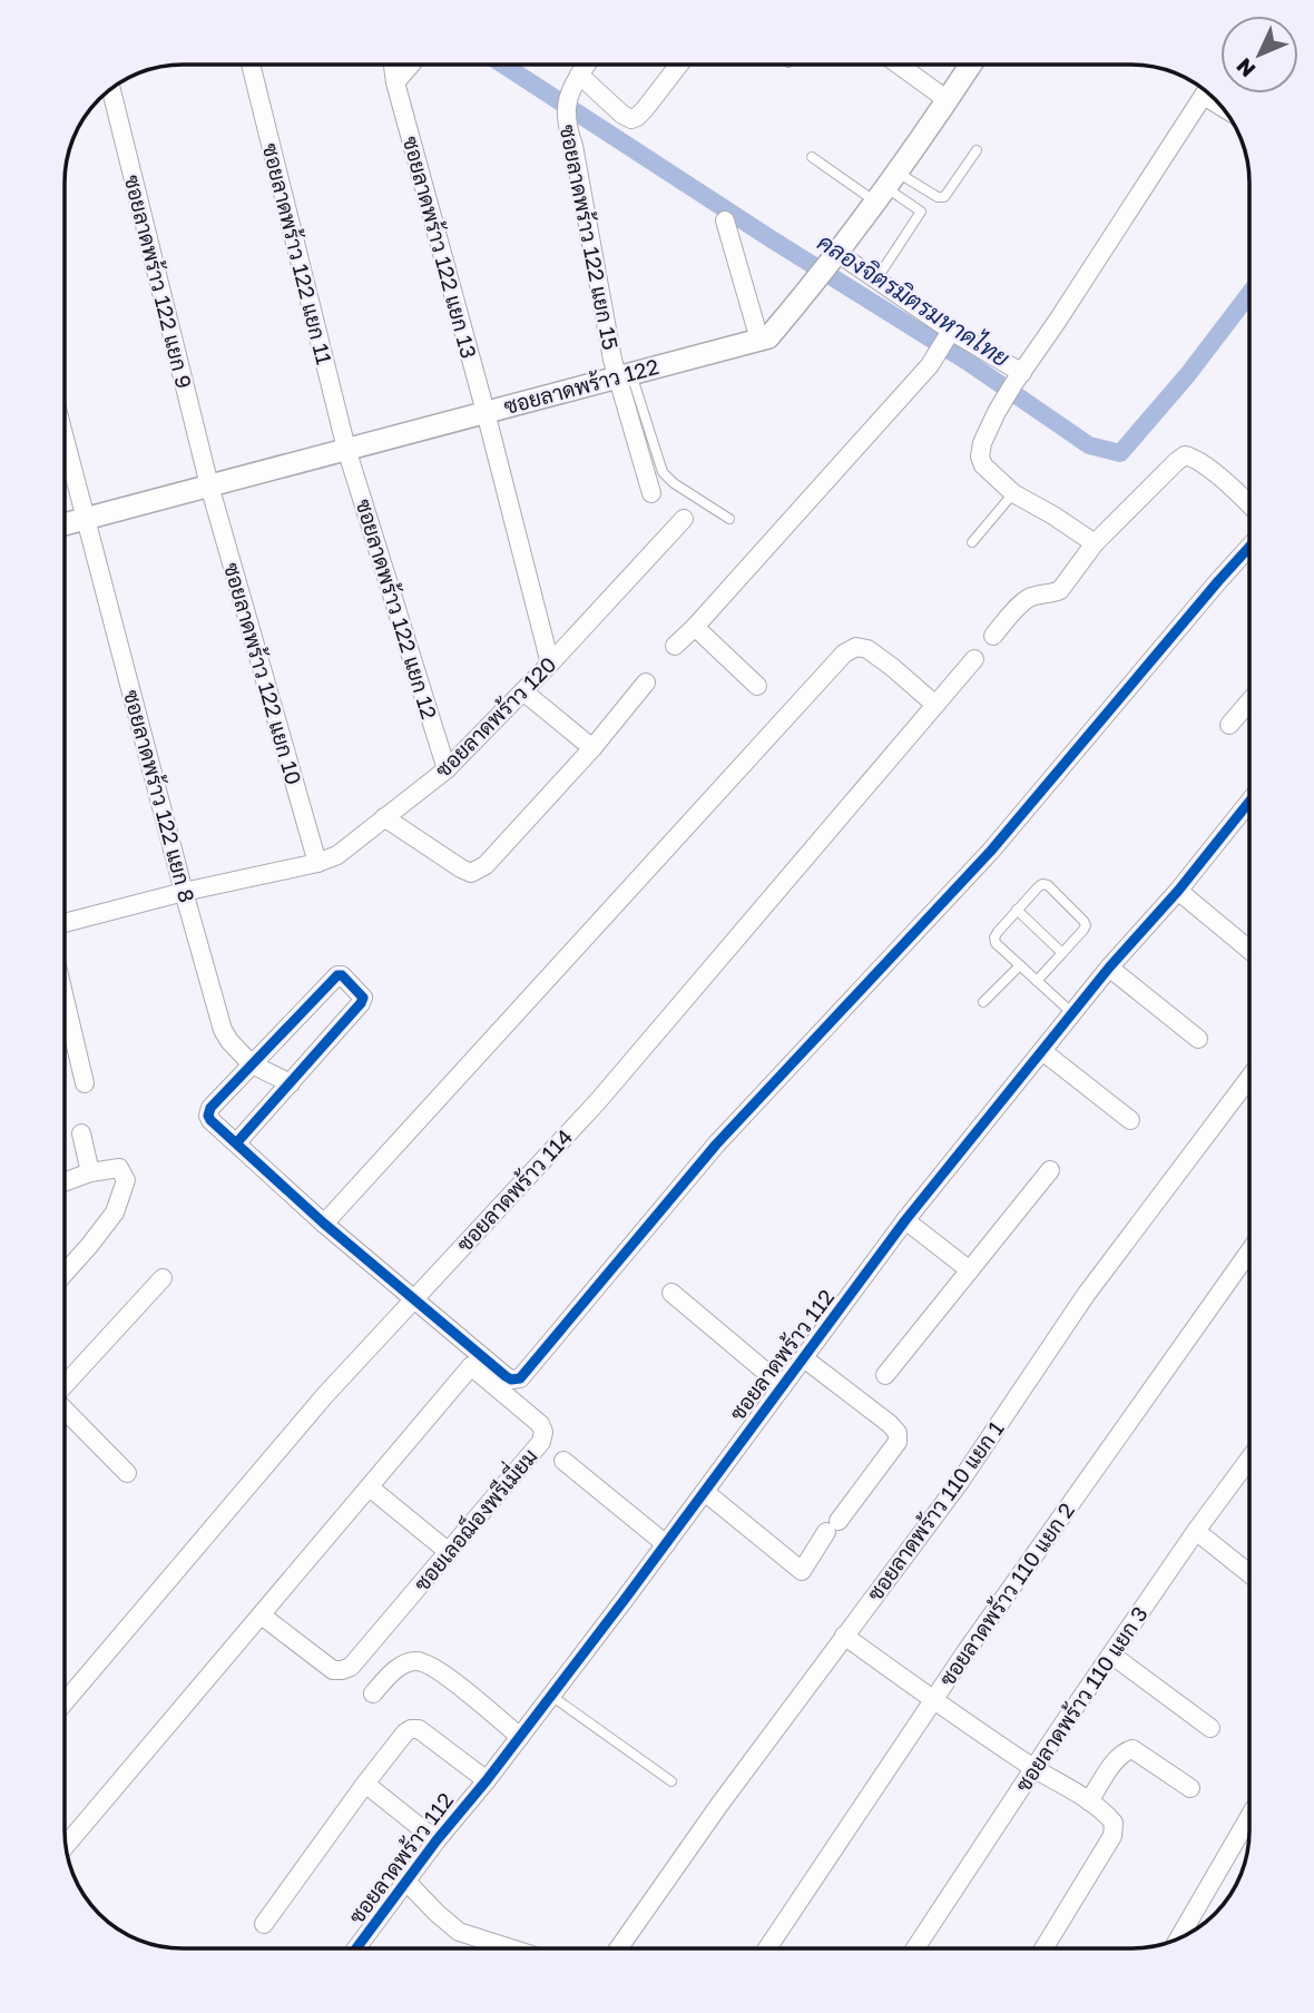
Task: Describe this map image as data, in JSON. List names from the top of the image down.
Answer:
{
  "streets": {
    "street": [
      "ซอยลาดพร้าว 122 แยก 15",
      "ซอยลาดพร้าว 122 แยก 13",
      "ซอยลาดพร้าว 122 แยก 11",
      "ซอยลาดพร้าว 122 แยก 9",
      "ซอยลาดพร้าว 122",
      "ซอยลาดพร้าว 122 แยก 12",
      "ซอยลาดพร้าว 122 แยก 10",
      "ซอยลาดพร้าว 120",
      "ซอยลาดพร้าว 122 แยก 8",
      "ซอยลาดพร้าว 114",
      "ซอยลาดพร้าว 112",
      "ซอยลาดพร้าว 110 แยก 1",
      "ซอยเลอฌ็องพรีเมี่ยม",
      "ซอยลาดพร้าว 110 แยก 2",
      "ซอยลาดพร้าว 110 แยก 3"
    ]
  },
  "crossings": [
    ["ซอยลาดพร้าว 122 แยก 15", "ซอยลาดพร้าว 122"],
    ["ซอยลาดพร้าว 122 แยก 13", "ซอยลาดพร้าว 122"],
    ["ซอยลาดพร้าว 122 แยก 13", "ซอยลาดพร้าว 120"],
    ["ซอยลาดพร้าว 122 แยก 11", "ซอยลาดพร้าว 122"],
    ["ซอยลาดพร้าว 122 แยก 11", "ซอยลาดพร้าว 122 แยก 12"],
    ["ซอยลาดพร้าว 122 แยก 9", "ซอยลาดพร้าว 122"],
    ["ซอยลาดพร้าว 122 แยก 9", "ซอยลาดพร้าว 122 แยก 10"],
    ["ซอยลาดพร้าว 122", "ซอยลาดพร้าว 122 แยก 12"],
    ["ซอยลาดพร้าว 122", "ซอยลาดพร้าว 122 แยก 10"],
    ["ซอยลาดพร้าว 122", "ซอยลาดพร้าว 122 แยก 8"],
    ["ซอยลาดพร้าว 122 แยก 12", "ซอยลาดพร้าว 120"],
    ["ซอยลาดพร้าว 122 แยก 10", "ซอยลาดพร้าว 120"],
    ["ซอยลาดพร้าว 120", "ซอยลาดพร้าว 122 แยก 8"]
  ],
  "water": ["คลองจิตรมิตรมหาดไทย"],
  "north": "bottom left"
}
